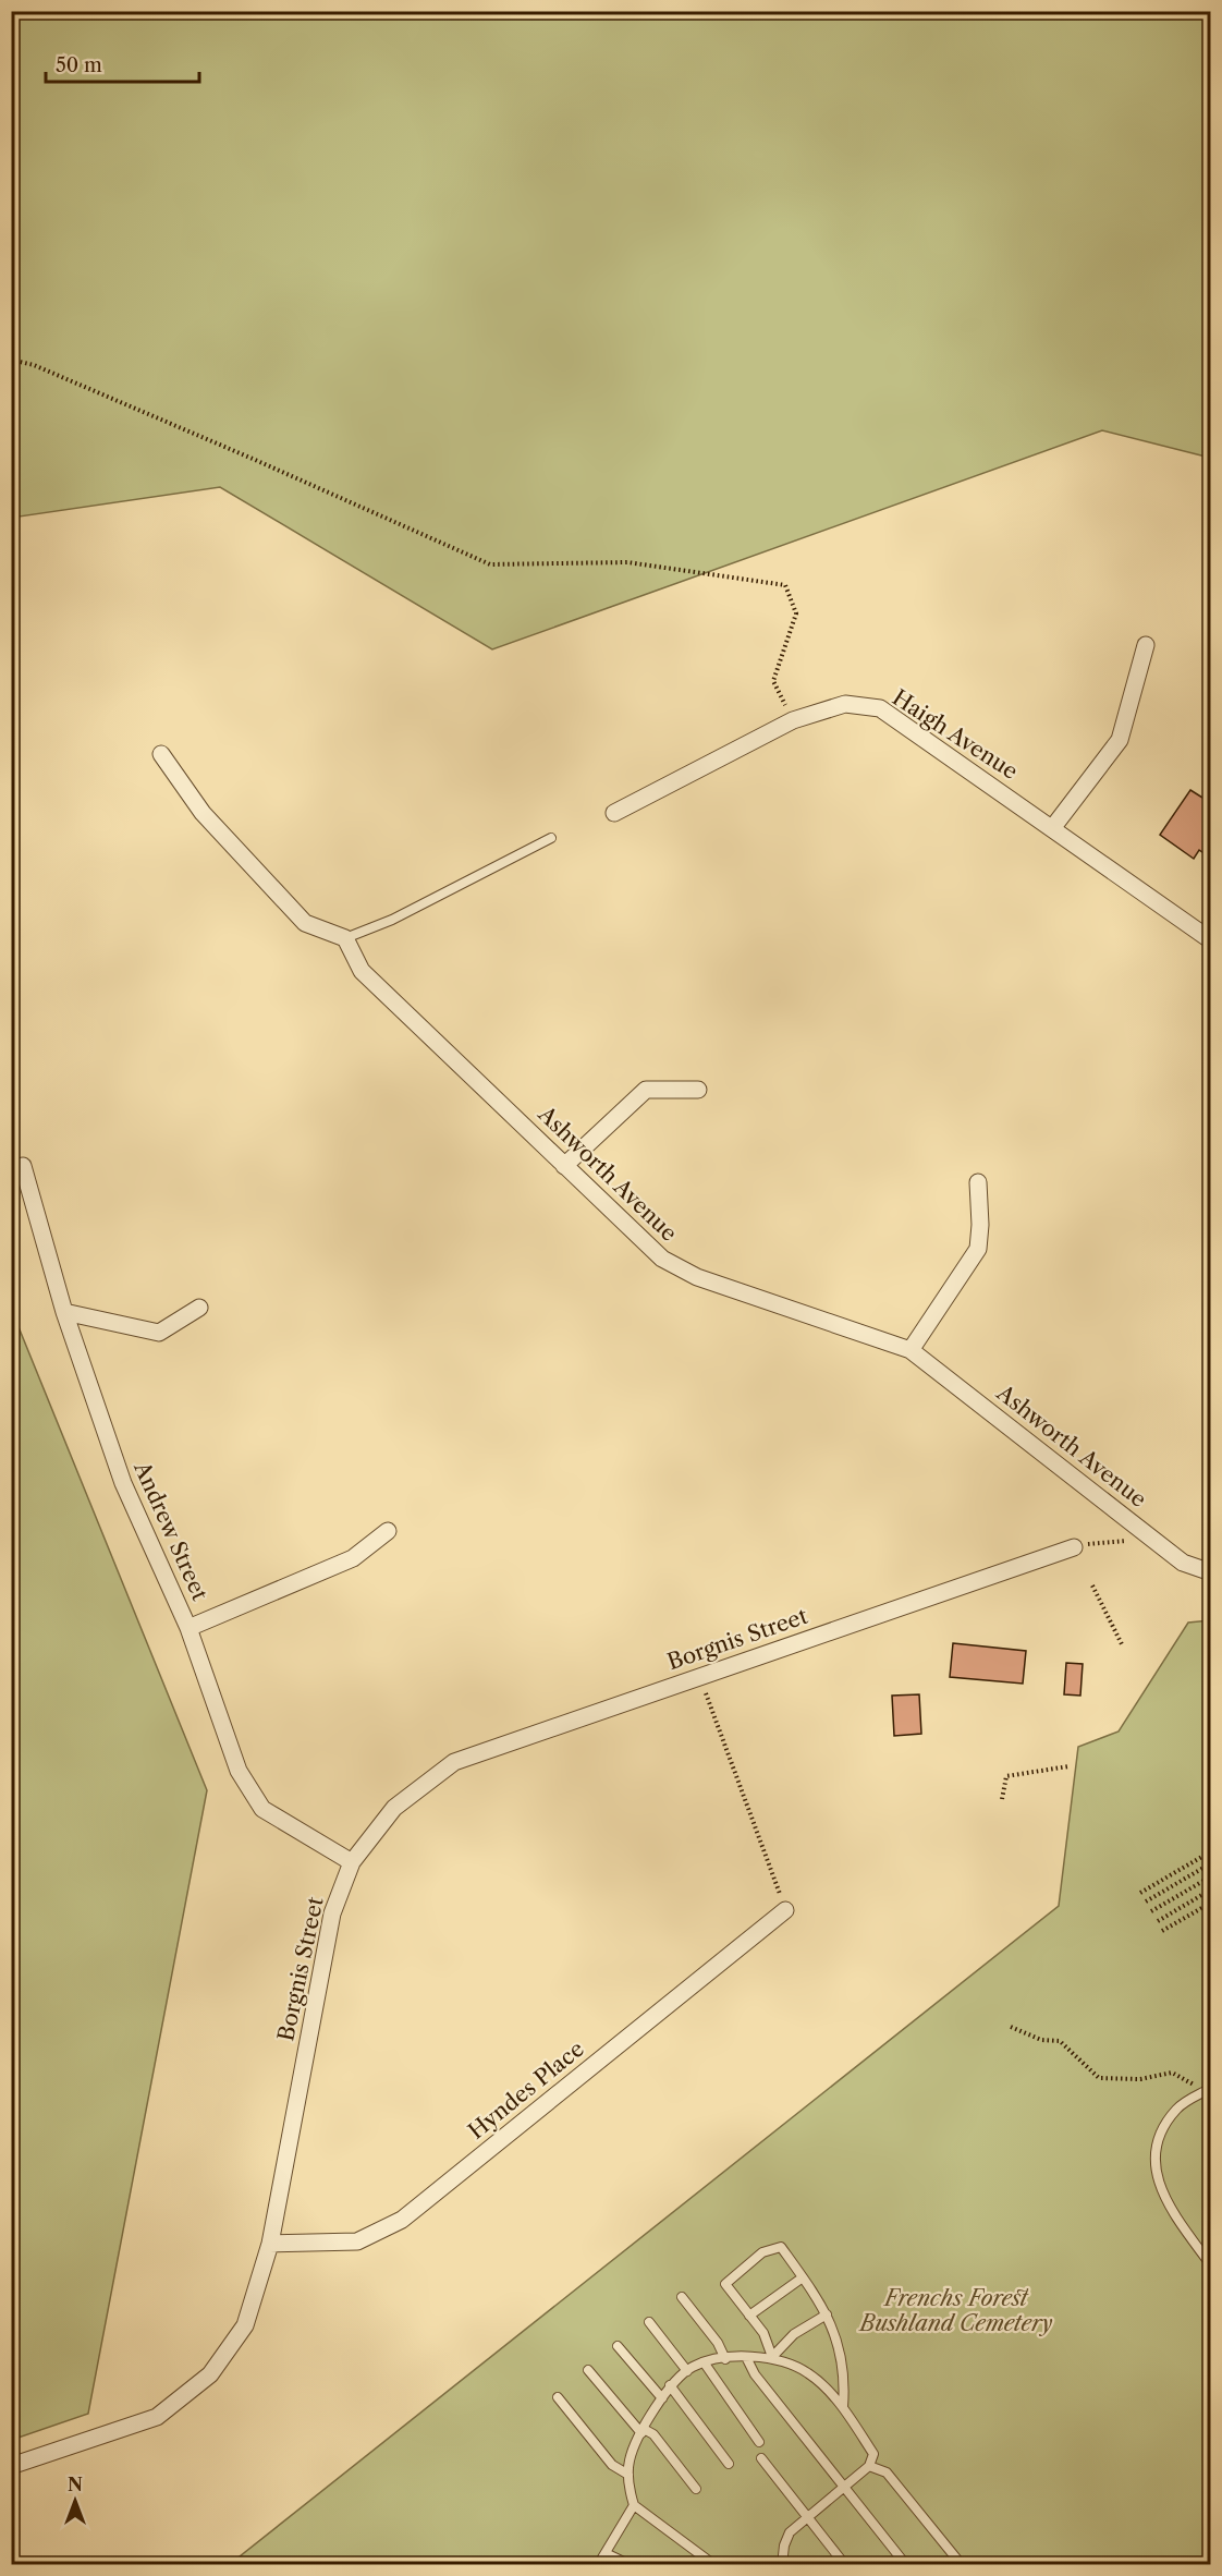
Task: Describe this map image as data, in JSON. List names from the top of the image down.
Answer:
{
  "streets": {
    "street": [
      "Haigh Avenue",
      "Ashworth Avenue",
      "Andrew Street",
      "Borgnis Street",
      "Hyndes Place"
    ]
  },
  "crossings": [
    ["Andrew Street", "Borgnis Street"],
    ["Borgnis Street", "Hyndes Place"]
  ],
  "parks": ["Frenchs Forest Bushland Cemetery"],
  "scale_bar": "50 m",
  "north": "top"
}
